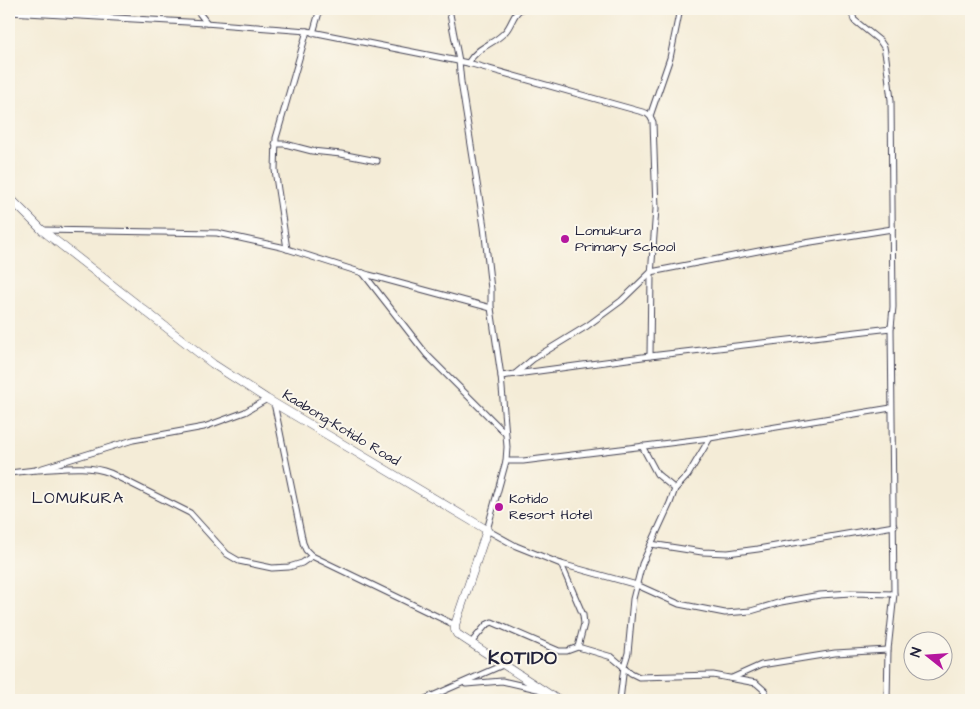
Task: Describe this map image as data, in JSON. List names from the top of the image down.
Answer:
{
  "streets": {
    "street": ["Kaabong-Kotido Road"]
  },
  "districts": ["LOMUKURA", "KOTIDO"],
  "places": ["Lomukura Primary School", "Kotido Resort Hotel"],
  "north": "left"
}
